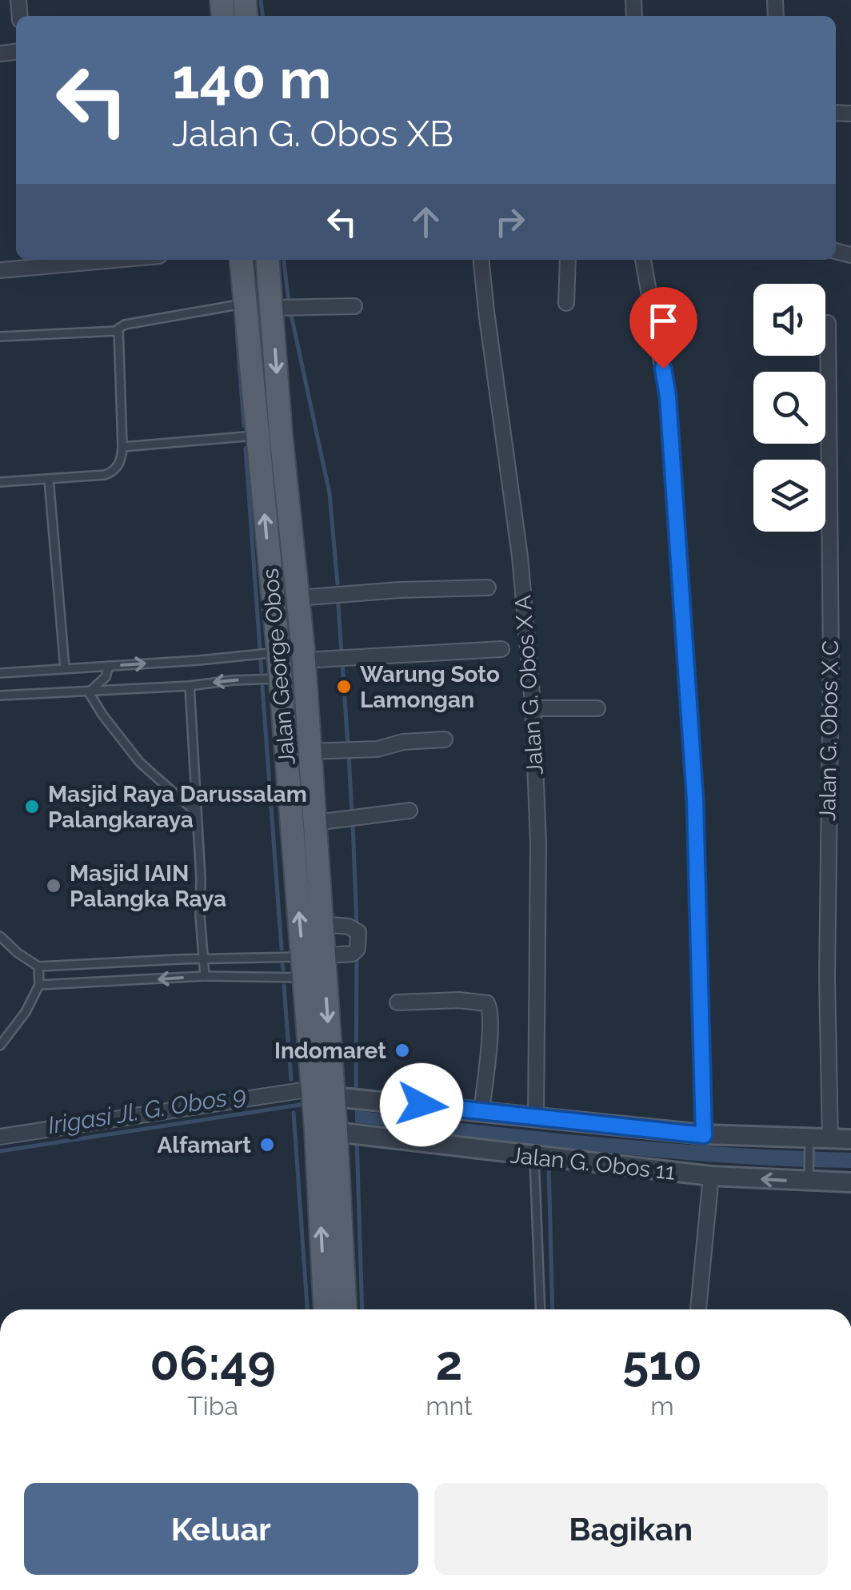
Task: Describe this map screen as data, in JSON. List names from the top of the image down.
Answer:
{
  "streets": {
    "main road": ["Jalan George Obos"],
    "street": ["Jalan G. Obos X A", "Jalan G. Obos X C", "Jalan G. Obos 11"]
  },
  "crossings": [
    ["Jalan George Obos", "Jalan G. Obos 11"]
  ],
  "water": ["Irigasi Jl. G. Obos 9"],
  "places": [
    "Warung Soto Lamongan",
    "Masjid Raya Darussalam Palangkaraya",
    "Masjid IAIN Palangka Raya",
    "Indomaret",
    "Alfamart"
  ],
  "page": {
    "turn": ["140 m", "Jalan G. Obos XB"],
    "eta": [
      "06:49",
      "Tiba",
      "2",
      "mnt",
      "510",
      "m"
    ],
    "buttons": ["Keluar", "Bagikan"]
  }
}
